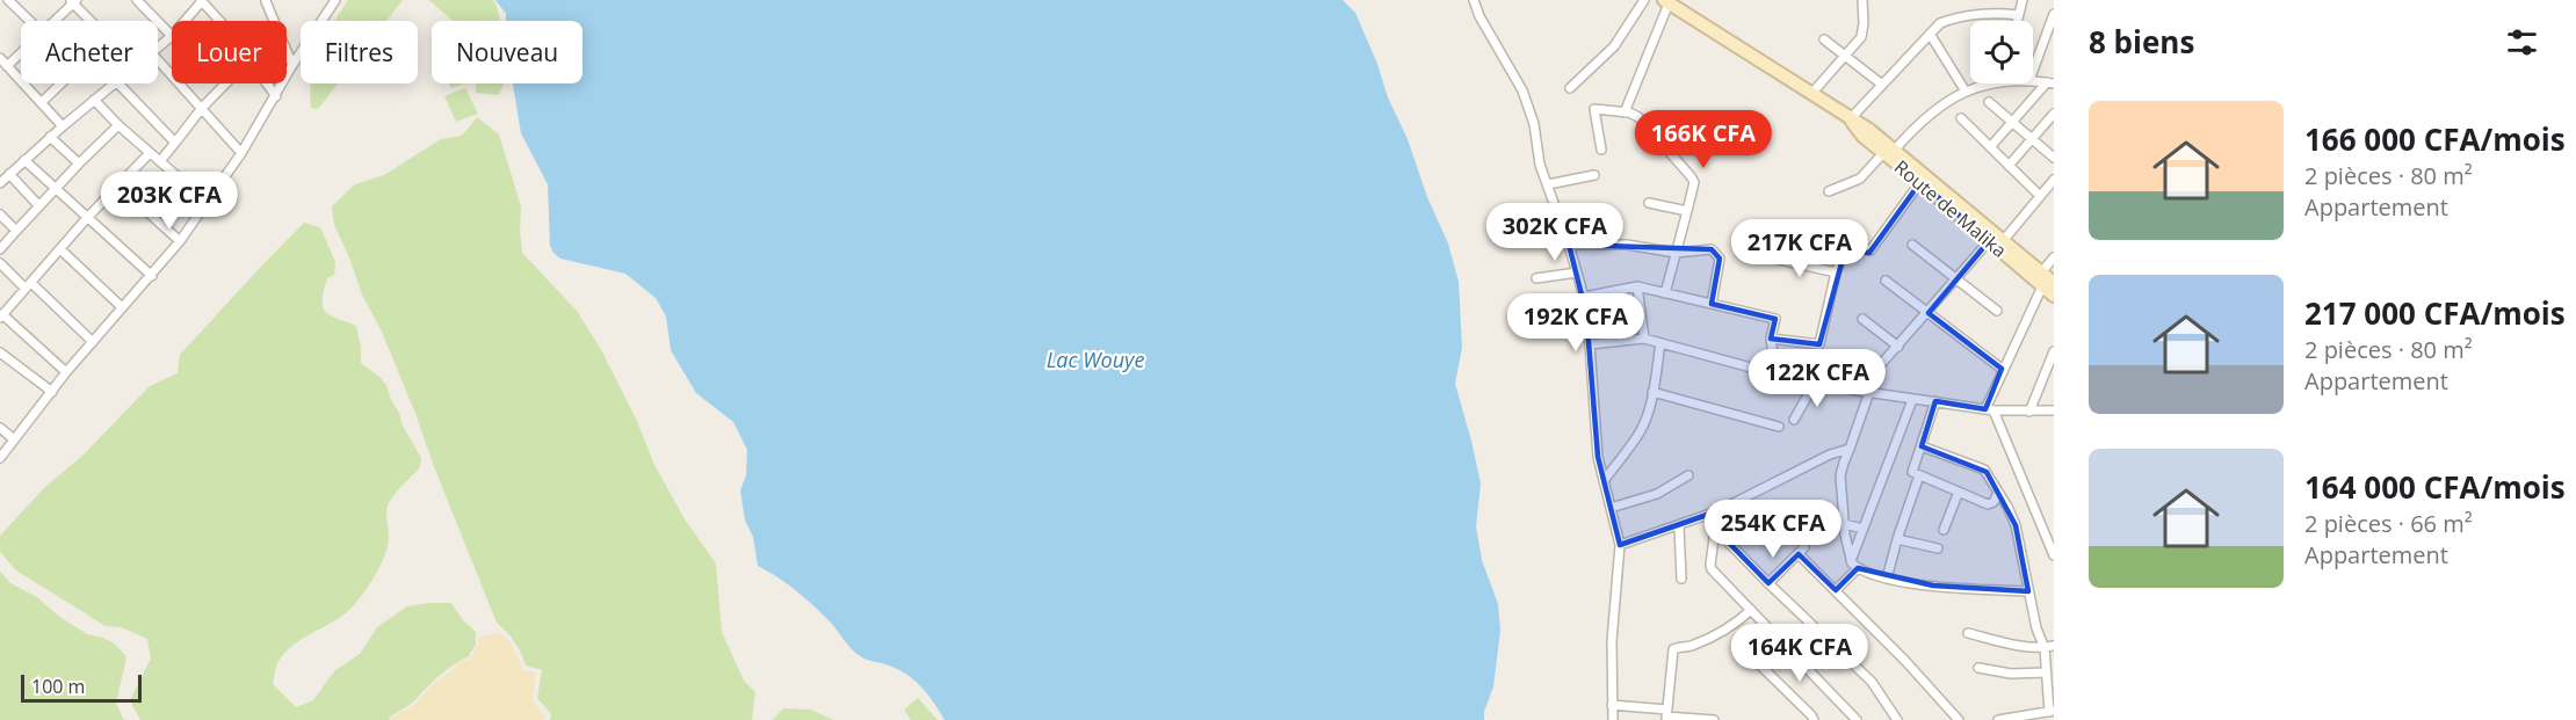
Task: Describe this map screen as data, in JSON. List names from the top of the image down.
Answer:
{
  "streets": {
    "main road": ["Route de Malika"]
  },
  "water": ["Lac Wouye"],
  "scale_bar": "100 m",
  "page": {
    "heading": "8 biens",
    "chip": [
      "Acheter",
      "Louer",
      "Filtres",
      "Nouveau"
    ],
    "list": [
      {
        "name": "166 000 CFA/mois",
        "note": "2 pièces · 80 m² · Appartement"
      },
      {
        "name": "217 000 CFA/mois",
        "note": "2 pièces · 80 m² · Appartement"
      },
      {
        "name": "164 000 CFA/mois",
        "note": "2 pièces · 66 m² · Appartement"
      }
    ],
    "price": [
      "166K CFA",
      "203K CFA",
      "302K CFA",
      "217K CFA",
      "192K CFA",
      "122K CFA",
      "254K CFA",
      "164K CFA"
    ],
    "scale": "100 m"
  }
}
